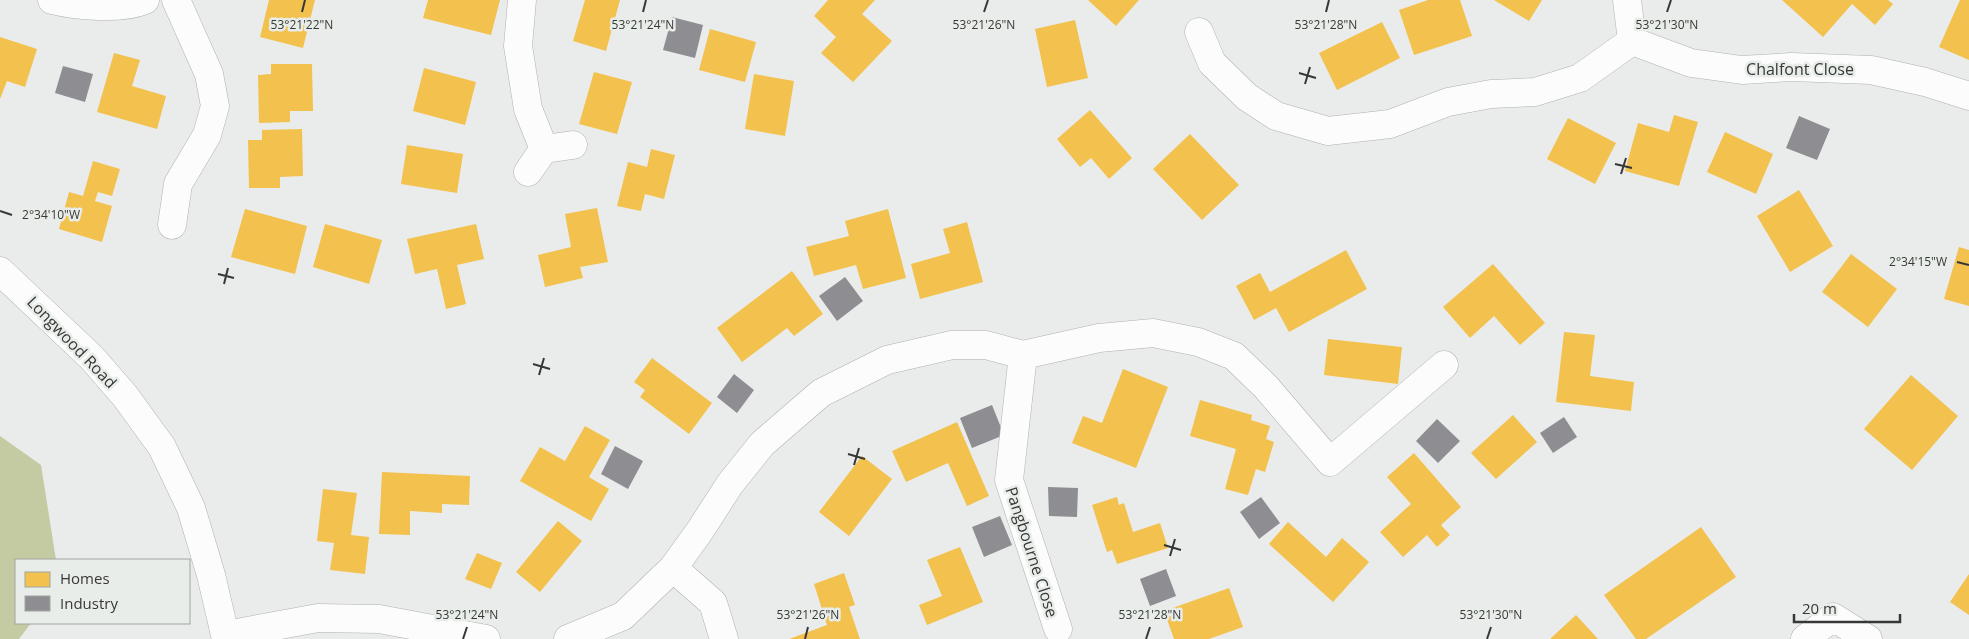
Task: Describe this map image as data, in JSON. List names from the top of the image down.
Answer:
{
  "streets": {
    "street": ["Chalfont Close", "Longwood Road", "Pangbourne Close"]
  },
  "legend": ["Homes", "Industry"],
  "scale_bar": "20 m",
  "coordinates": [
    "53°21'22\"N",
    "53°21'24\"N",
    "53°21'26\"N",
    "53°21'28\"N",
    "53°21'30\"N",
    "2°34'10\"W",
    "2°34'15\"W"
  ]
}
